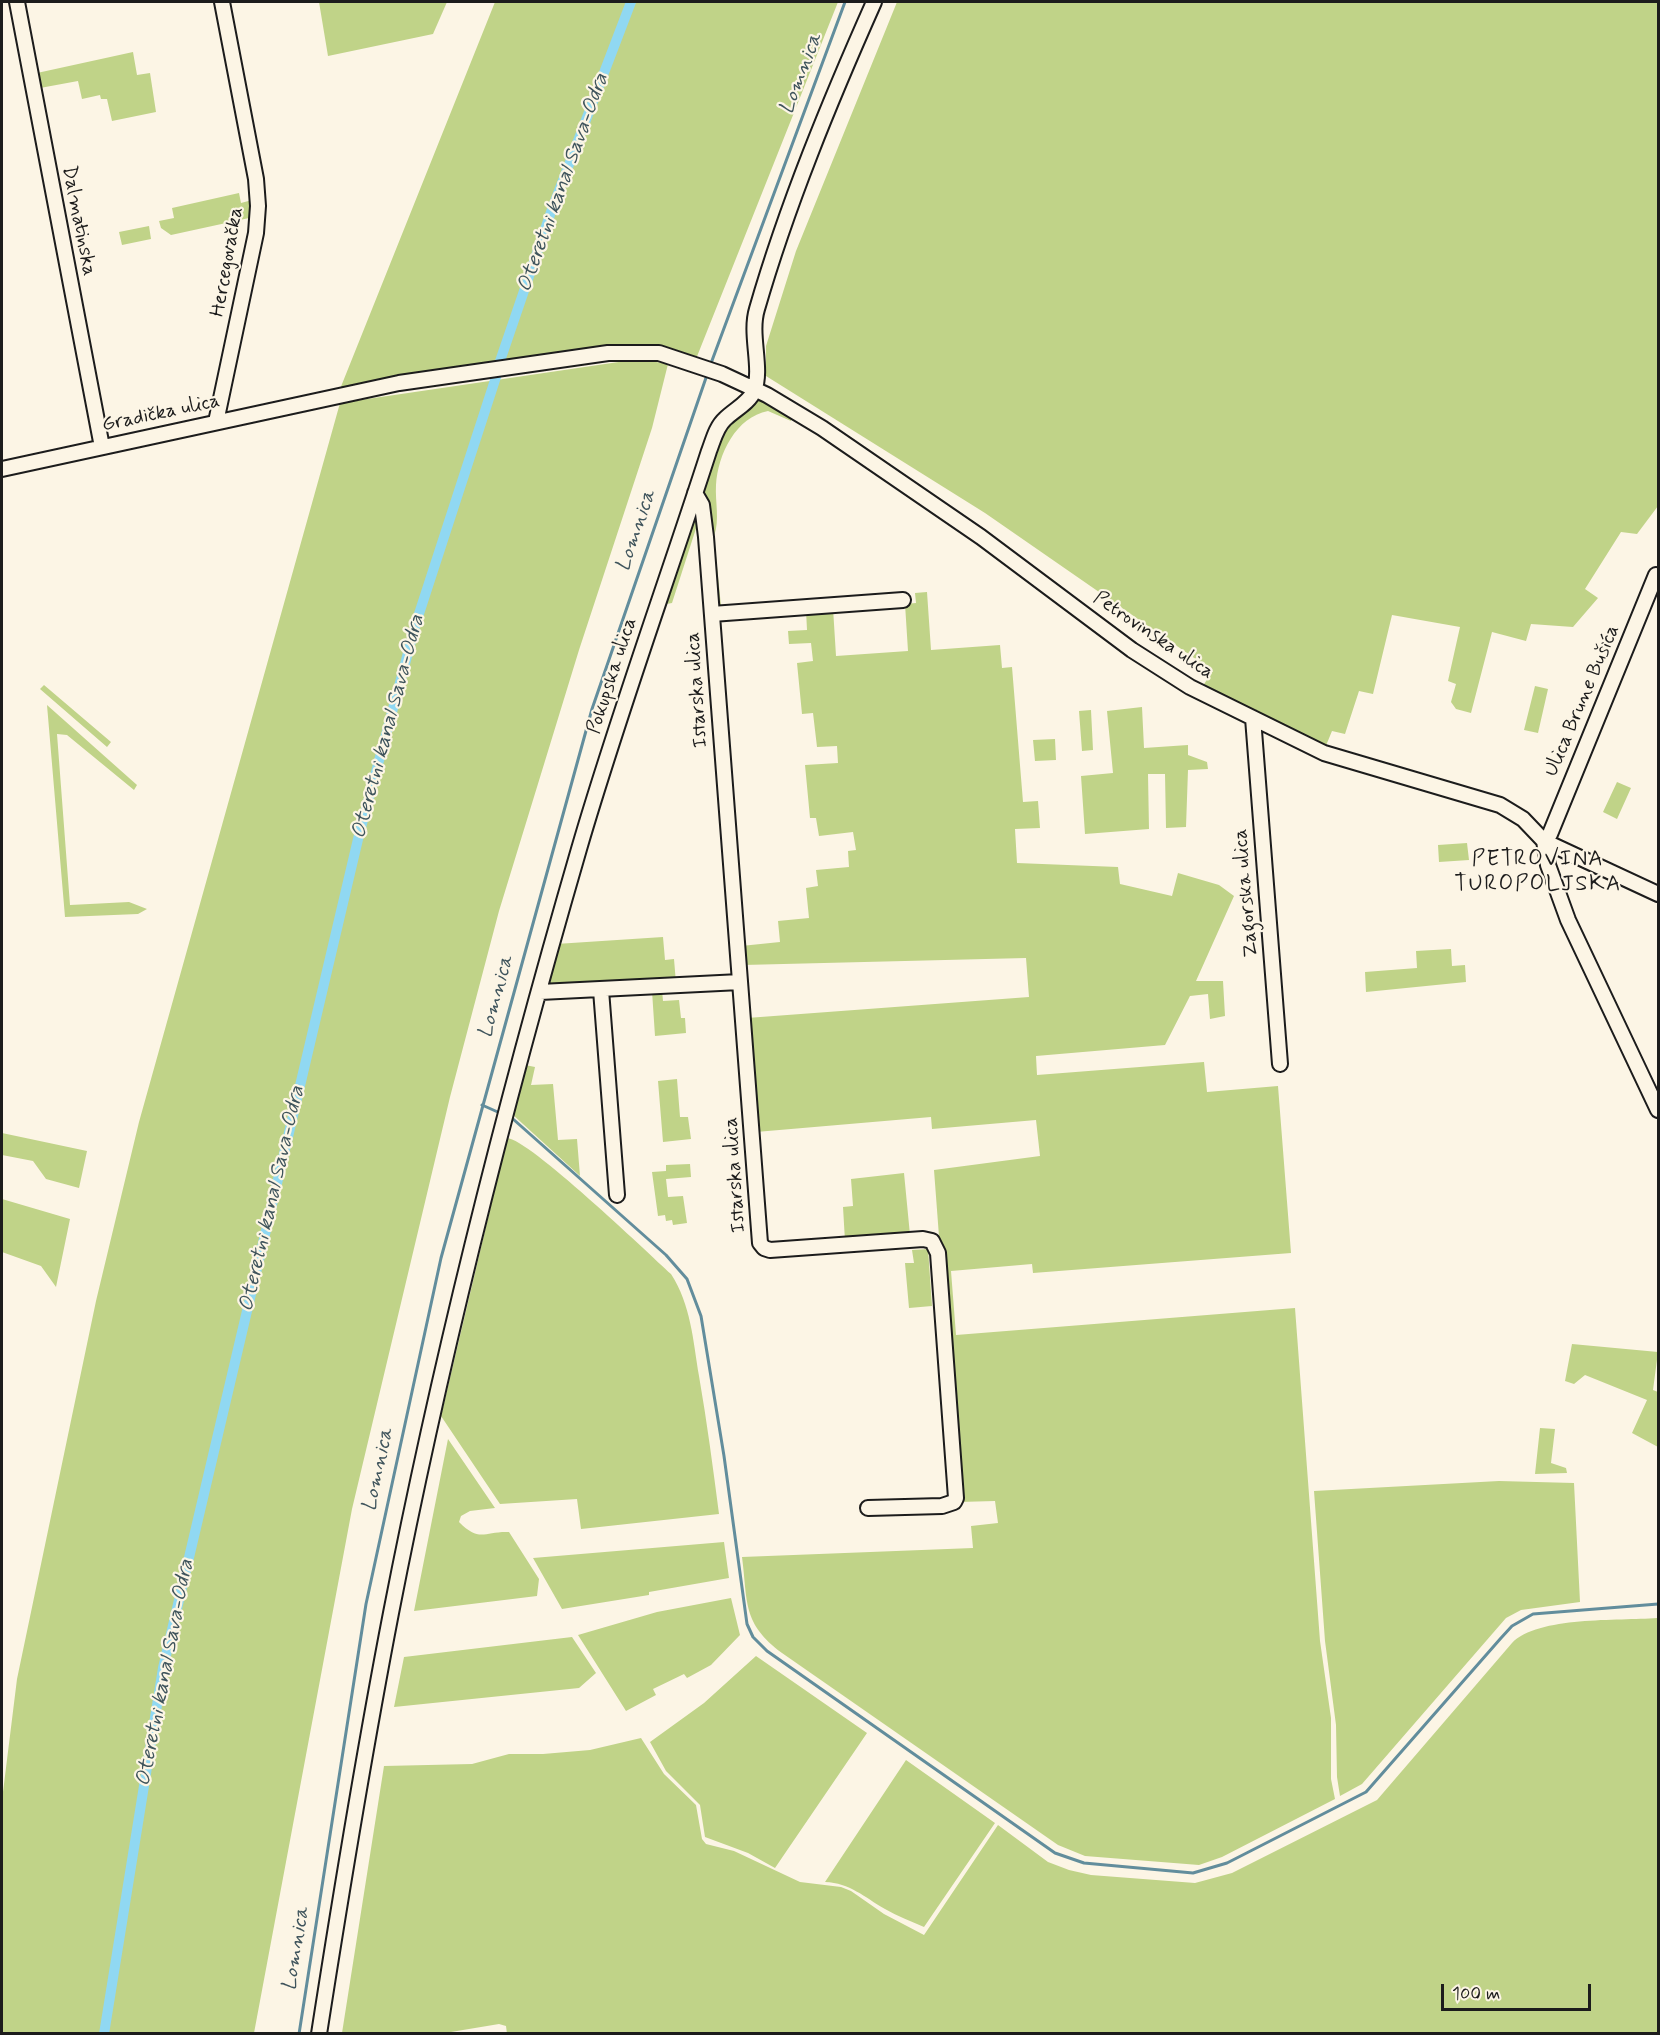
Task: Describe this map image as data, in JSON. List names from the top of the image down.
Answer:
{
  "streets": {
    "street": [
      "Dalmatinska",
      "Hercegovačka",
      "Gradička ulica",
      "Petrovinska ulica",
      "Pokupska ulica",
      "Istarska ulica",
      "Ulica Brune Bušića",
      "Zagorska ulica"
    ]
  },
  "crossings": [
    ["Dalmatinska", "Gradička ulica"],
    ["Hercegovačka", "Gradička ulica"],
    ["Gradička ulica", "Petrovinska ulica"],
    ["Petrovinska ulica", "Pokupska ulica"],
    ["Petrovinska ulica", "Ulica Brune Bušića"],
    ["Petrovinska ulica", "Zagorska ulica"],
    ["Pokupska ulica", "Istarska ulica"]
  ],
  "districts": ["PETROVINA TUROPOLJSKA"],
  "water": ["Lomnica", "Oteretni kanal Sava-Odra"],
  "scale_bar": "100 m"
}
